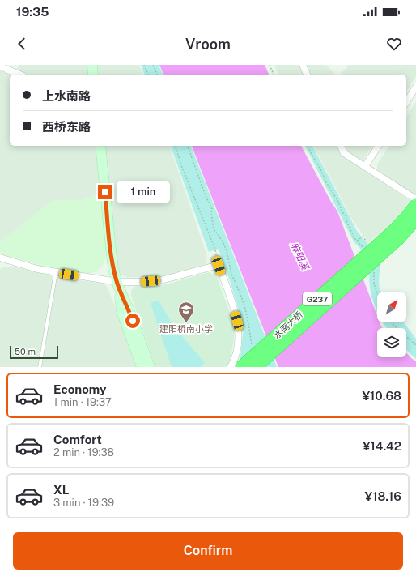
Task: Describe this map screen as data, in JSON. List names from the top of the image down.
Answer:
{
  "streets": {
    "highway": ["G237", "水南大桥"]
  },
  "crossings": [
    ["G237", "水南大桥"]
  ],
  "water": ["麻阳溪"],
  "places": {
    "school or university": ["建阳桥南小学"]
  },
  "scale_bar": "50 m",
  "north": "top right",
  "page": {
    "status": "19:35",
    "header": "Vroom",
    "banner": ["上水南路", "西桥东路"],
    "bubble": "1 min",
    "scale": "50 m",
    "list": [
      {
        "name": "Economy",
        "note": "1 min · 19:37",
        "value": "¥10.68"
      },
      {
        "name": "Comfort",
        "note": "2 min · 19:38",
        "value": "¥14.42"
      },
      {
        "name": "XL",
        "note": "3 min · 19:39",
        "value": "¥18.16"
      }
    ],
    "buttons": "Confirm"
  }
}
